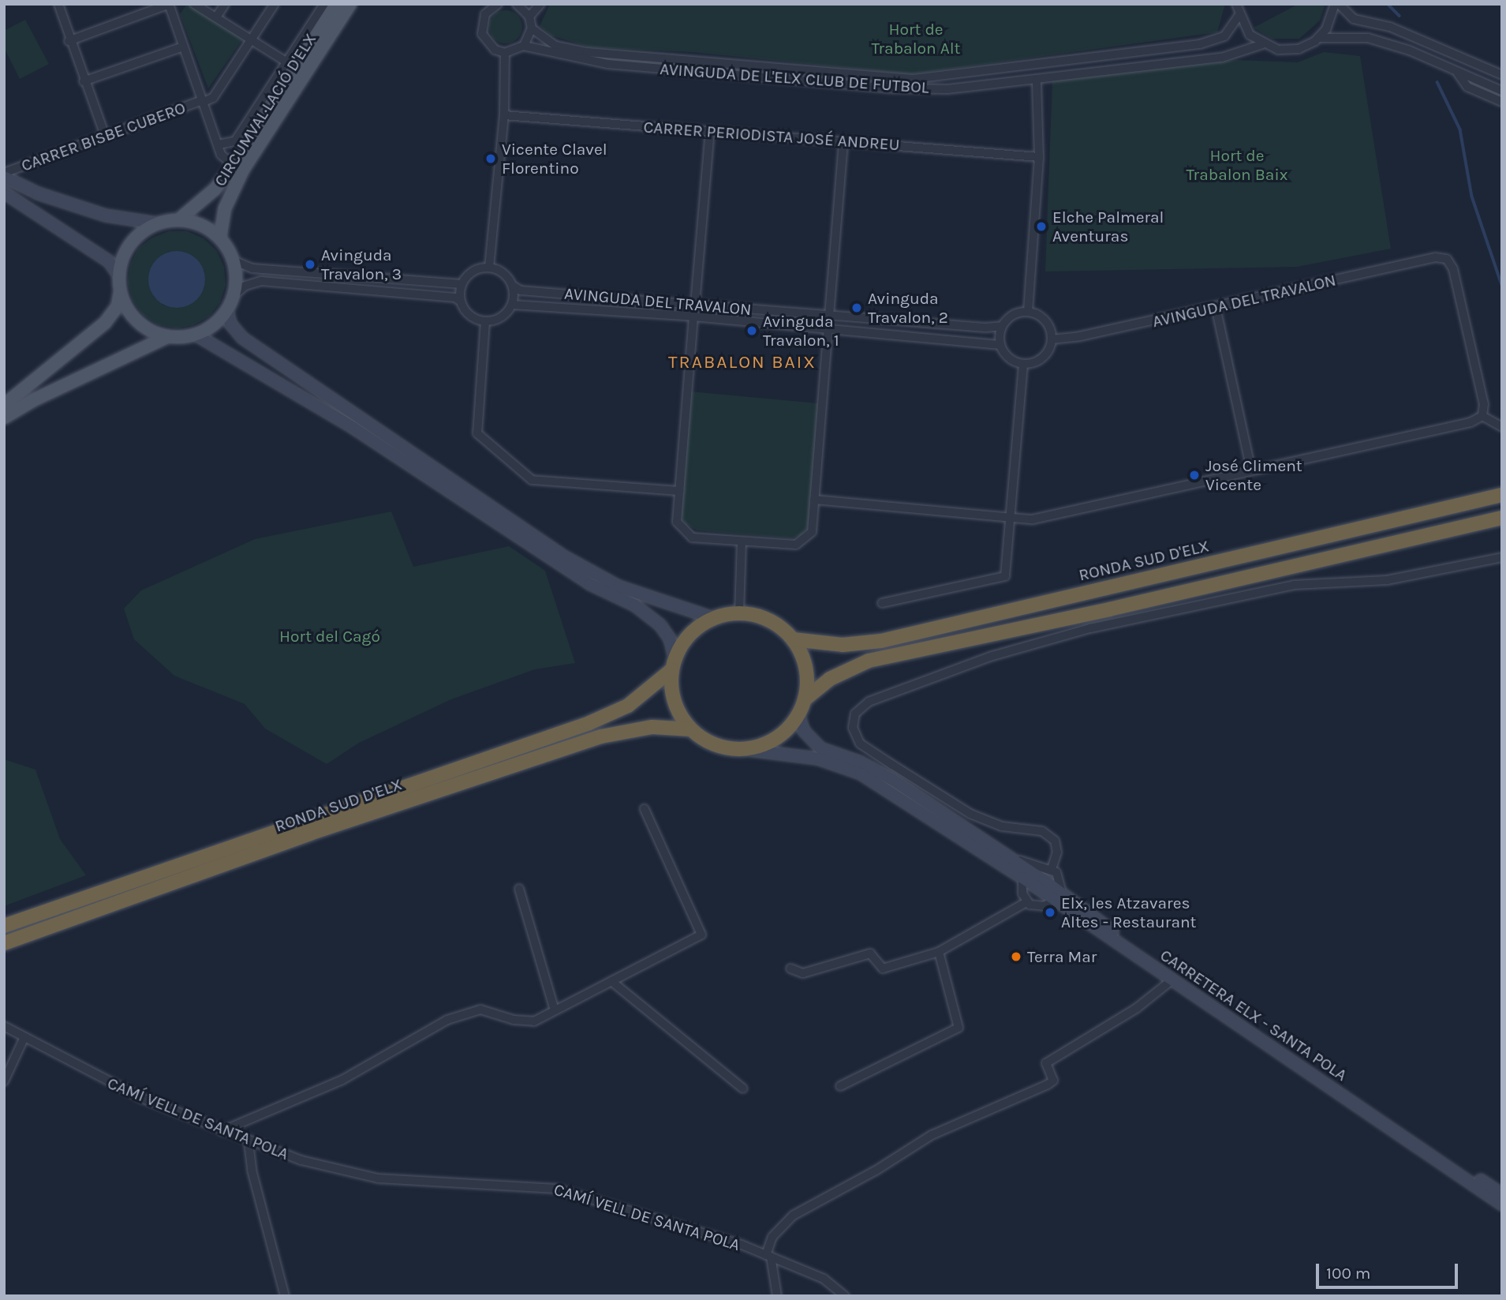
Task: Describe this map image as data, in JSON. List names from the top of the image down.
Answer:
{
  "streets": {
    "highway": ["RONDA SUD D'ELX"],
    "main road": ["CIRCUMVAL·LACIÓ D'ELX", "CARRETERA ELX - SANTA POLA"],
    "street": [
      "AVINGUDA DE L'ELX CLUB DE FUTBOL",
      "CARRER PERIODISTA JOSÉ ANDREU",
      "CARRER BISBE CUBERO",
      "AVINGUDA DEL TRAVALON",
      "CAMÍ VELL DE SANTA POLA"
    ]
  },
  "crossings": [
    ["RONDA SUD D'ELX", "CARRETERA ELX - SANTA POLA"]
  ],
  "districts": ["TRABALON BAIX"],
  "parks": ["Hort de Trabalon Alt", "Hort de Trabalon Baix", "Hort del Cagó"],
  "places": [
    "Vicente Clavel Florentino",
    "Elche Palmeral Aventuras",
    "Avinguda Travalon, 3",
    "Avinguda Travalon, 2",
    "Avinguda Travalon, 1",
    "José Climent Vicente",
    "Elx, les Atzavares Altes - Restaurant",
    "Terra Mar"
  ],
  "scale_bar": "100 m"
}
